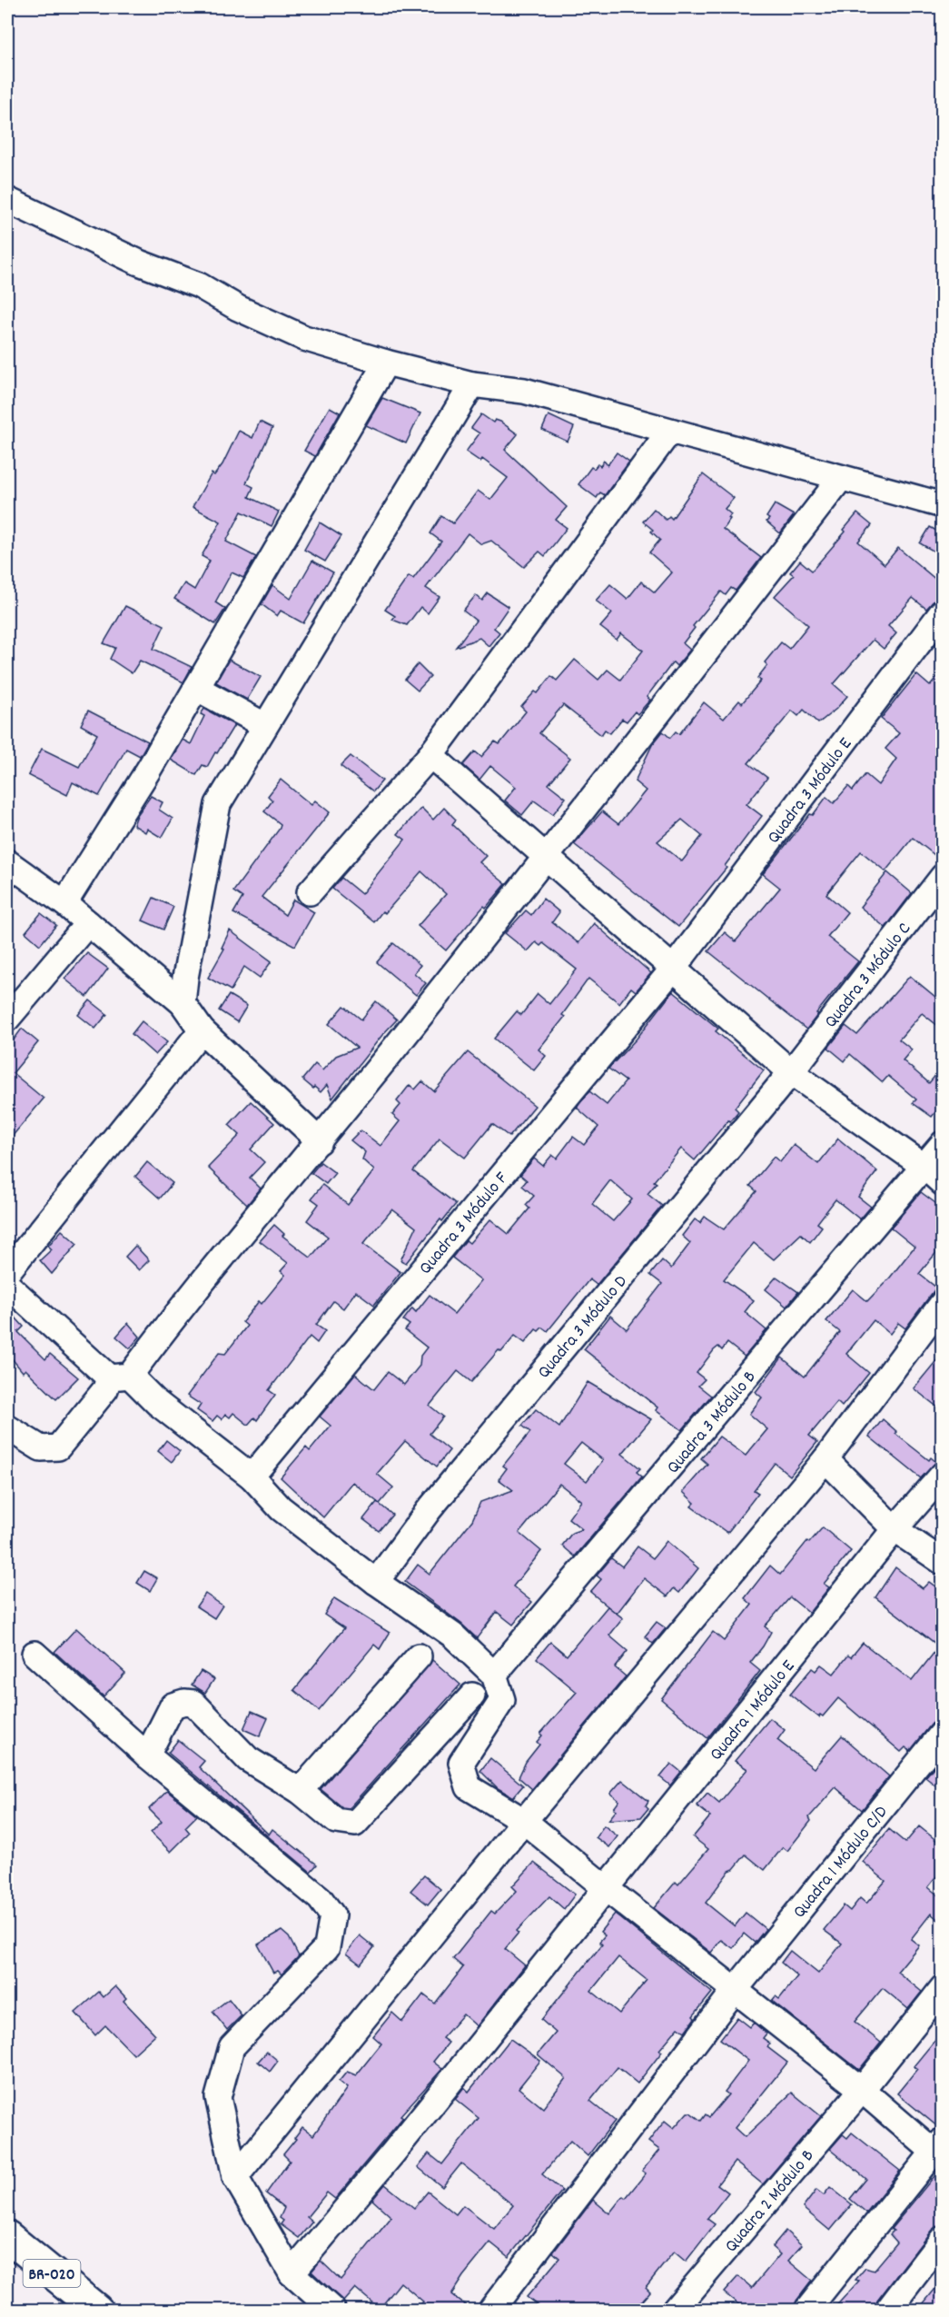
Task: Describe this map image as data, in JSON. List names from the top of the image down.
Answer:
{
  "streets": {
    "highway": ["BR-020"],
    "street": [
      "Quadra 3 Módulo E",
      "Quadra 3 Módulo C",
      "Quadra 3 Módulo F",
      "Quadra 3 Módulo D",
      "Quadra 3 Módulo B",
      "Quadra 1 Módulo E",
      "Quadra 1 Módulo C/D",
      "Quadra 2 Módulo B"
    ]
  },
  "crossings": [
    ["Quadra 3 Módulo E", "Quadra 3 Módulo F"],
    ["Quadra 3 Módulo C", "Quadra 3 Módulo D"]
  ]
}
